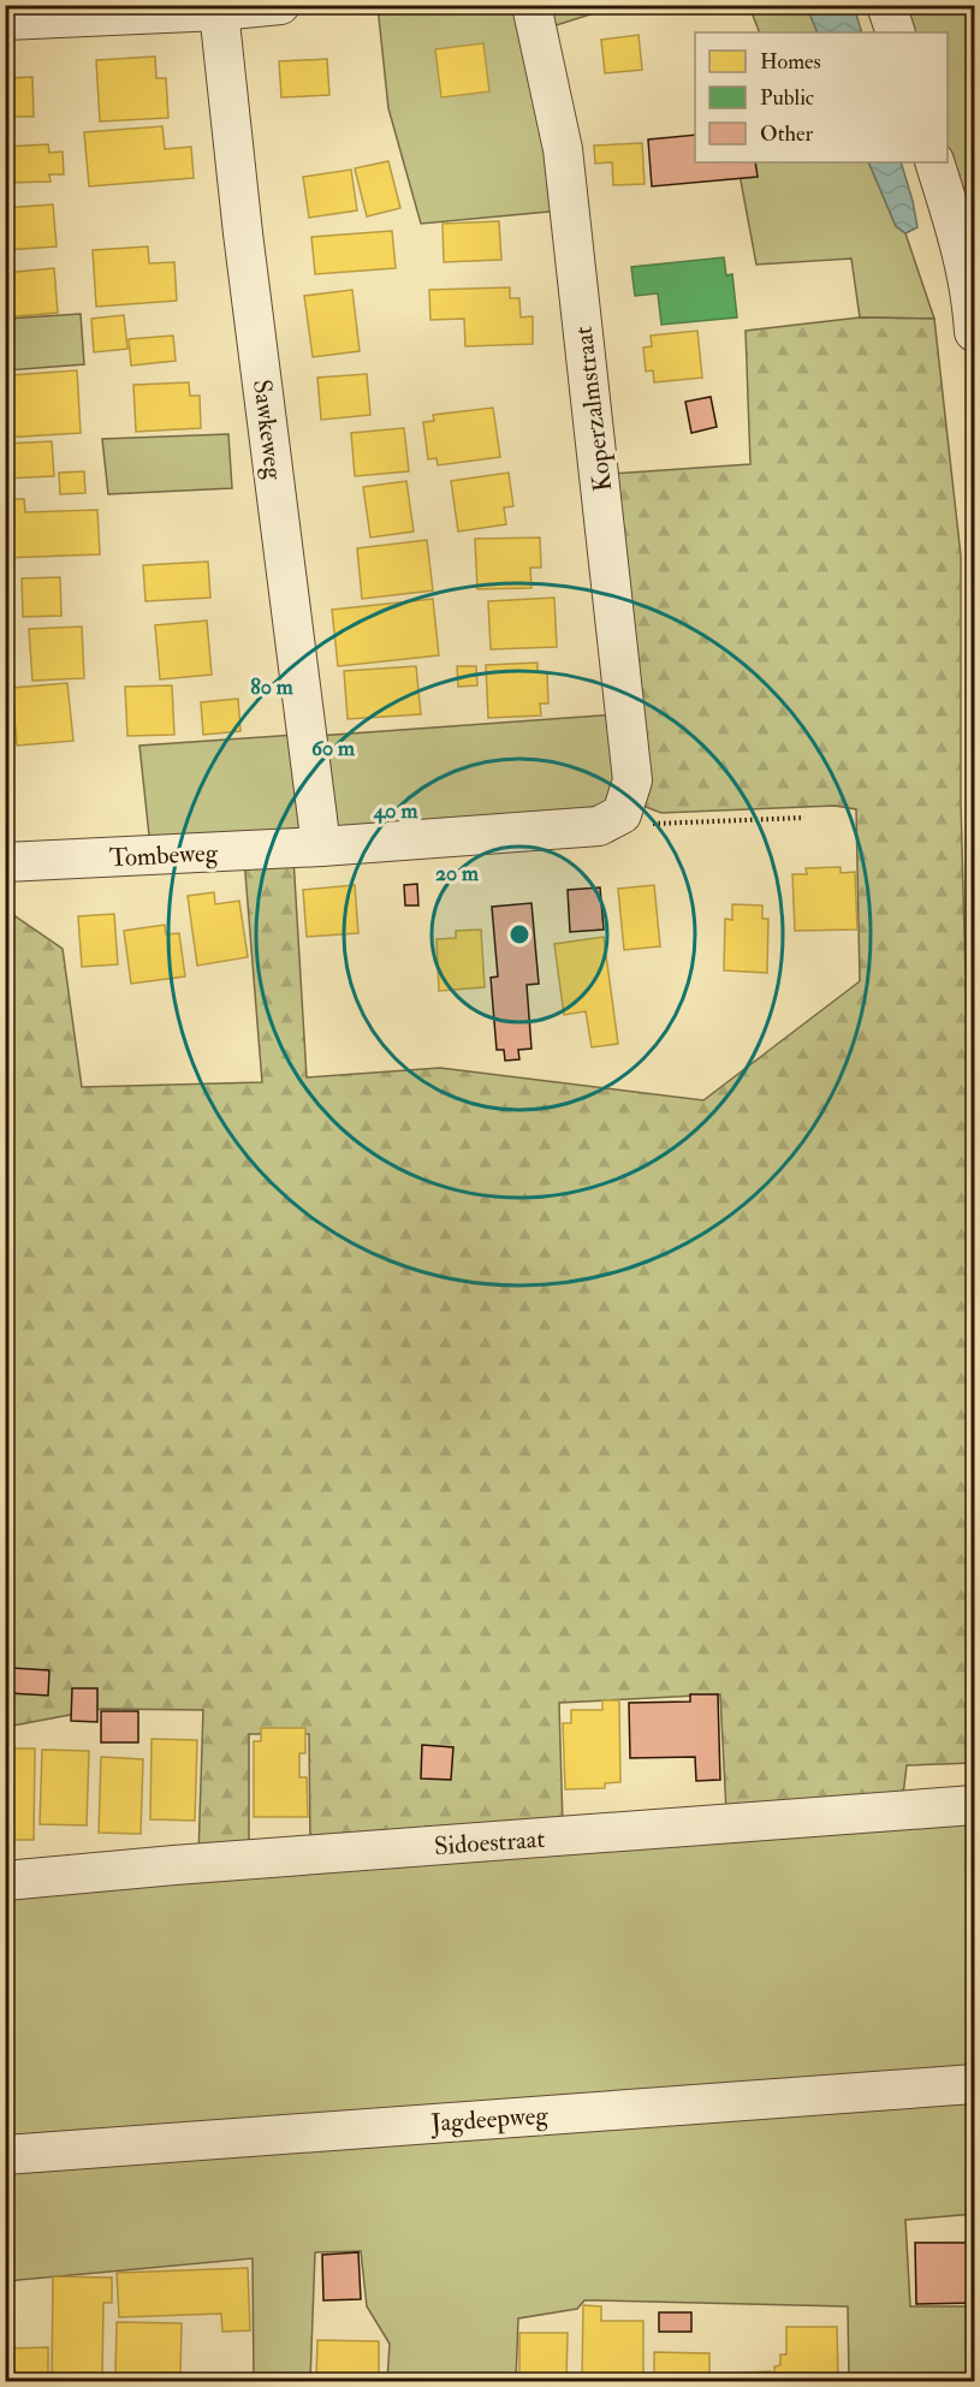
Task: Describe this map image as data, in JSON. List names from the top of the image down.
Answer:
{
  "streets": {
    "street": [
      "Koperzalmstraat",
      "Sawkeweg",
      "Tombeweg",
      "Sidoestraat",
      "Jagdeepweg"
    ]
  },
  "crossings": [
    ["Koperzalmstraat", "Tombeweg"],
    ["Sawkeweg", "Tombeweg"]
  ],
  "legend": ["Homes", "Public", "Other"],
  "rings": [
    "80 m",
    "60 m",
    "40 m",
    "20 m"
  ]
}
